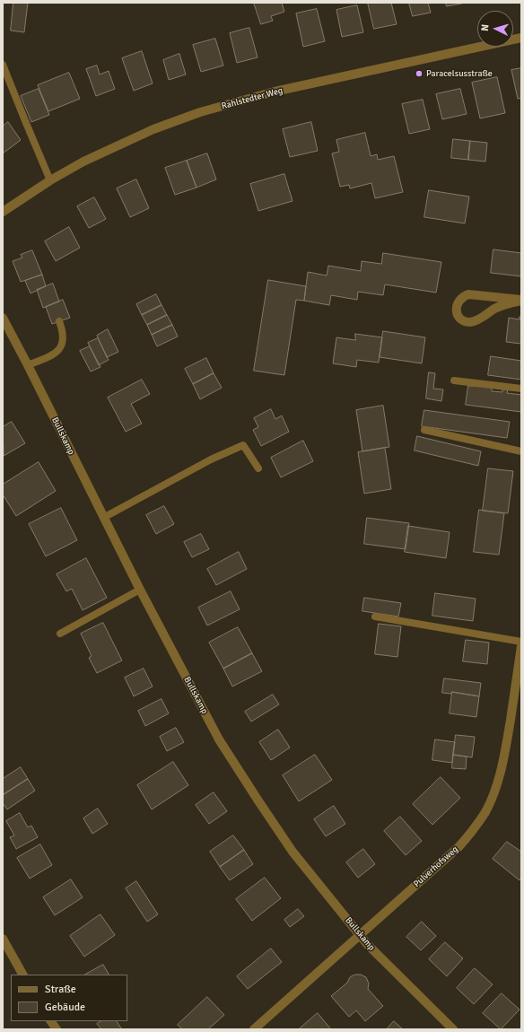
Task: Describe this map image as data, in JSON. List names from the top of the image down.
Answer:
{
  "streets": {
    "street": ["Rahlstedter Weg", "Bullskamp", "Pulverhofsweg"]
  },
  "crossings": [
    ["Bullskamp", "Pulverhofsweg"]
  ],
  "places": ["Paracelsusstraße"],
  "legend": ["Straße", "Gebäude"],
  "north": "left"
}
